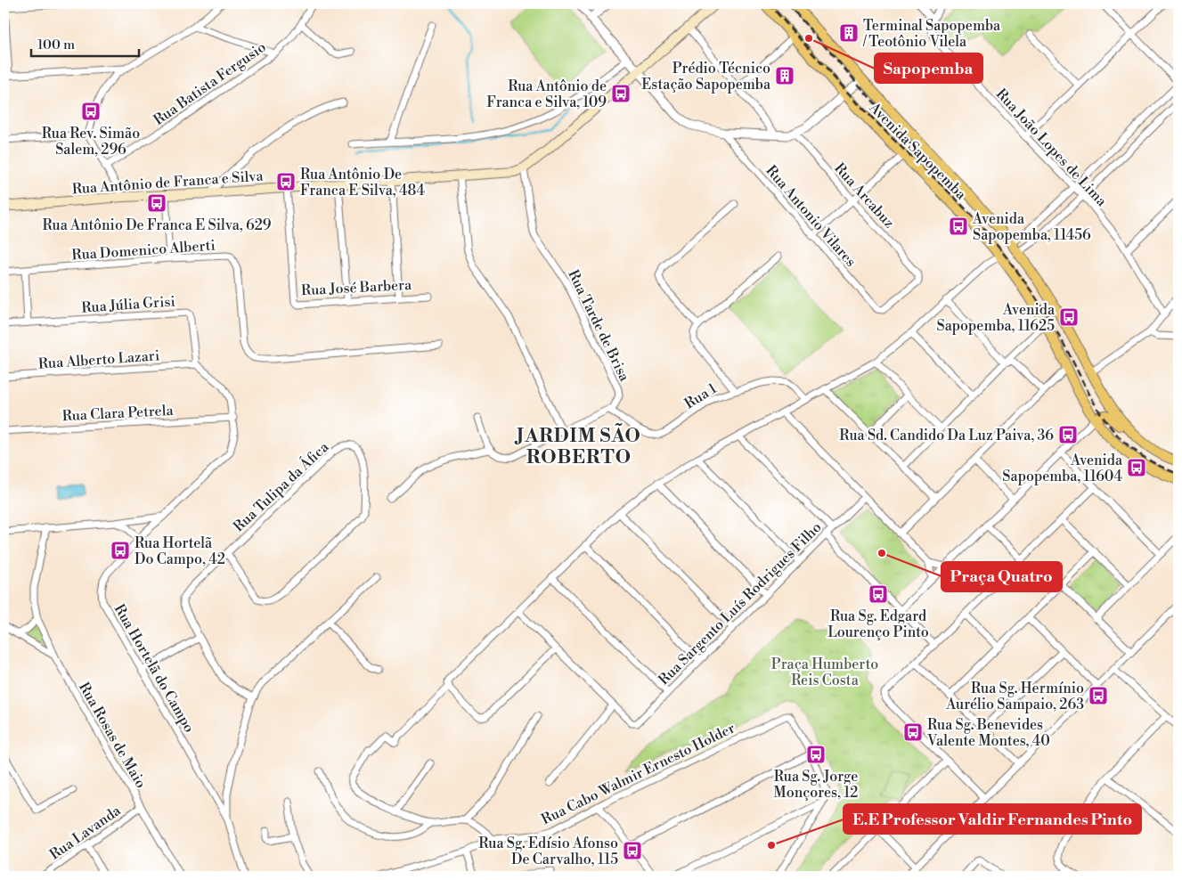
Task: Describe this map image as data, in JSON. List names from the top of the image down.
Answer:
{
  "streets": {
    "main road": ["Avenida Sapopemba", "Rua Antônio de Franca e Silva"],
    "street": [
      "Rua Batista Fergusio",
      "Rua João Lopes de Lima",
      "Rua Arcabuz",
      "Rua Antonio Vilares",
      "Rua Domenico Alberti",
      "Rua José Barbera",
      "Rua Júlia Grisi",
      "Rua Tarde de Brisa",
      "Rua Alberto Lazari",
      "Rua 1",
      "Rua Clara Petrela",
      "Rua Tulipa da Áfica",
      "Rua Sargento Luís Rodrigues Filho",
      "Rua Hortelã do Campo",
      "Rua Rosas de Maio",
      "Rua Cabo Walmir Ernesto Holder",
      "Rua Lavanda"
    ]
  },
  "crossings": [
    ["Rua Antônio de Franca e Silva", "Rua José Barbera"],
    ["Rua Antônio de Franca e Silva", "Rua Tarde de Brisa"],
    ["Rua Arcabuz", "Rua Antonio Vilares"],
    ["Rua Júlia Grisi", "Rua Alberto Lazari"],
    ["Rua Tarde de Brisa", "Rua 1"],
    ["Rua Clara Petrela", "Rua Hortelã do Campo"],
    ["Rua Rosas de Maio", "Rua Lavanda"]
  ],
  "districts": ["JARDIM SÃO ROBERTO"],
  "parks": ["Praça Humberto Reis Costa"],
  "places": {
    "building": ["Terminal Sapopemba / Teotônio Vilela", "Prédio Técnico Estação Sapopemba"],
    "other": ["Sapopemba", "Praça Quatro", "E.E Professor Valdir Fernandes Pinto"],
    "bus stop": [
      "Rua Antônio de Franca e Silva, 109",
      "Rua Rev. Simão Salem, 296",
      "Rua Antônio De Franca E Silva, 484",
      "Rua Antônio De Franca E Silva, 629",
      "Avenida Sapopemba, 11456",
      "Avenida Sapopemba, 11625",
      "Rua Sd. Candido Da Luz Paiva, 36",
      "Avenida Sapopemba, 11604",
      "Rua Hortelã Do Campo, 42",
      "Rua Sg. Edgard Lourenço Pinto",
      "Rua Sg. Hermínio Aurélio Sampaio, 263",
      "Rua Sg. Benevides Valente Montes, 40",
      "Rua Sg. Jorge Monçores, 12",
      "Rua Sg. Edísio Afonso De Carvalho, 115"
    ]
  },
  "scale_bar": "100 m"
}
